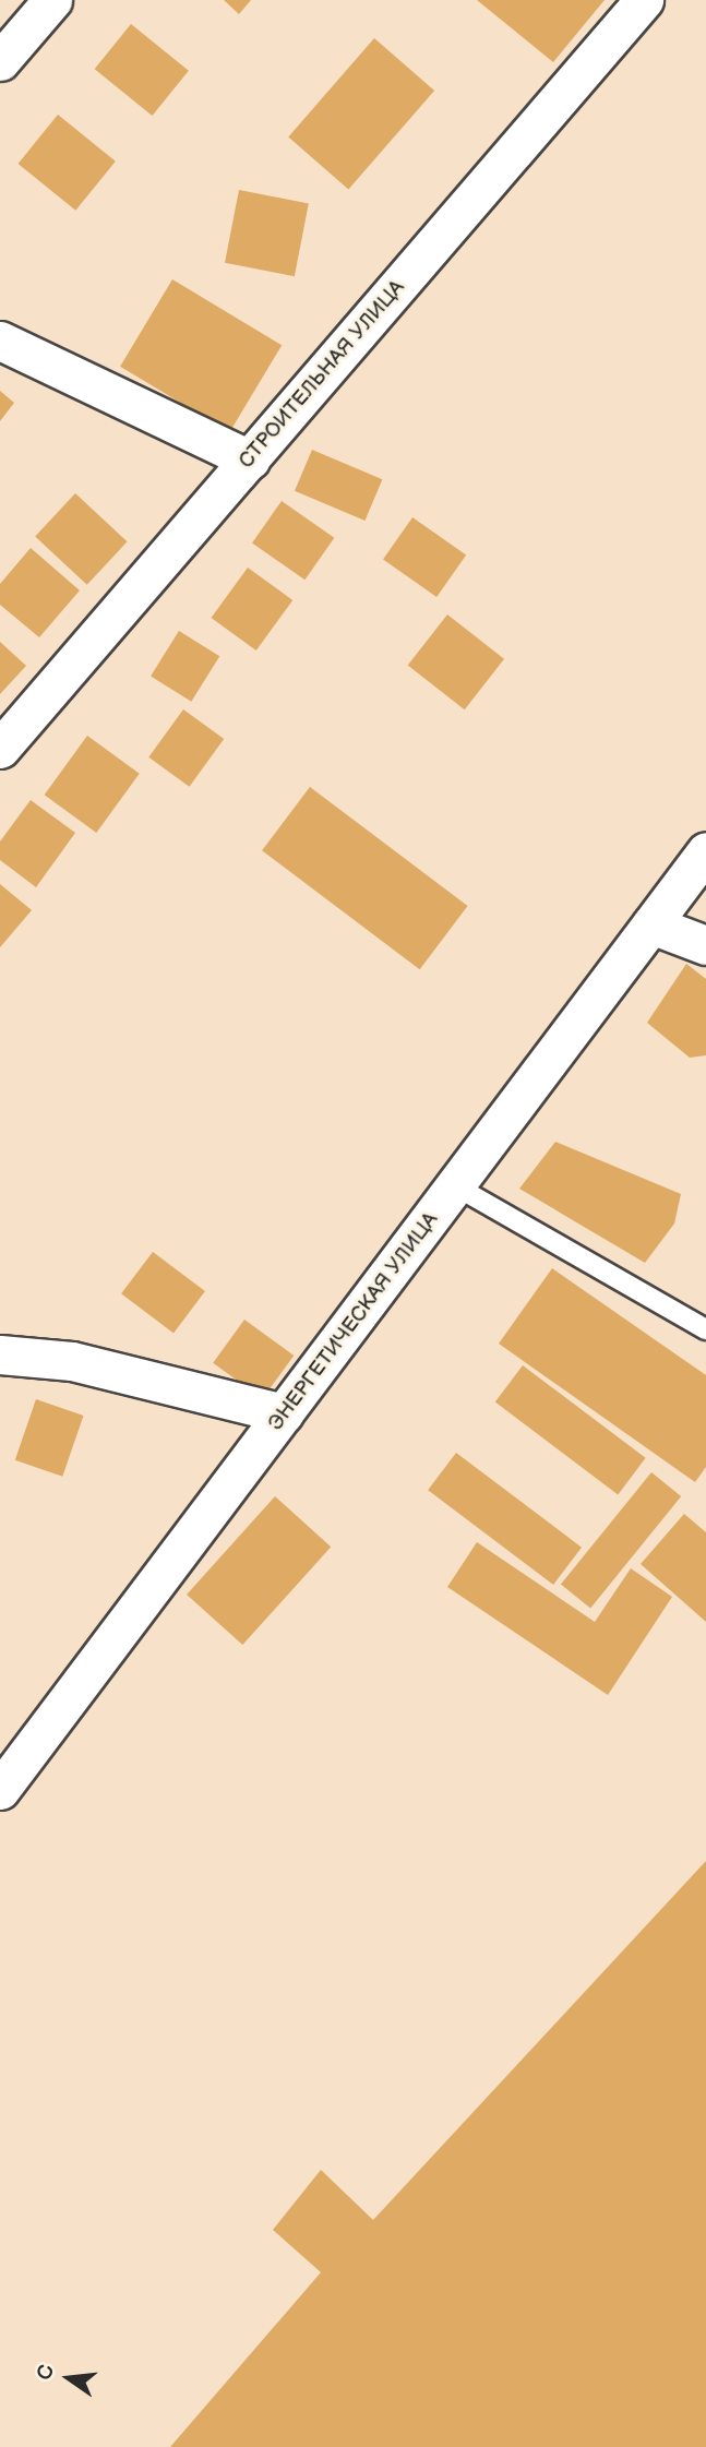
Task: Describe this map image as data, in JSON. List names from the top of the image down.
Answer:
{
  "streets": {
    "street": ["СТРОИТЕЛЬНАЯ УЛИЦА", "ЭНЕРГЕТИЧЕСКАЯ УЛИЦА"]
  },
  "north": "left"
}
